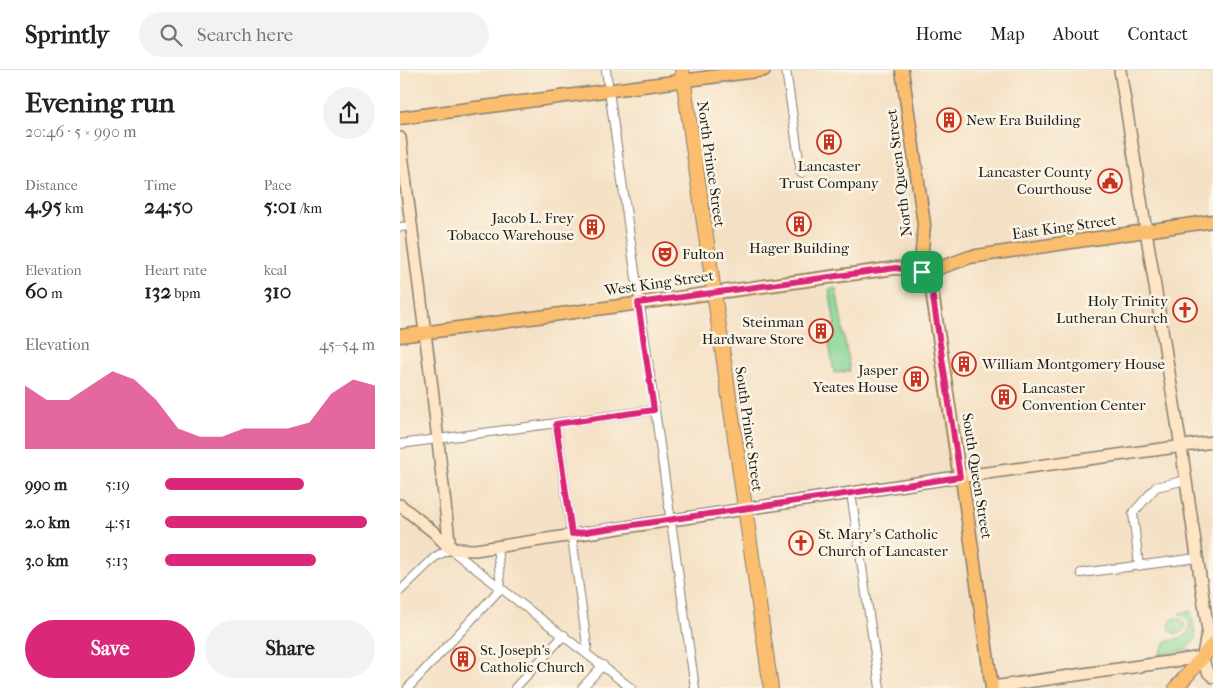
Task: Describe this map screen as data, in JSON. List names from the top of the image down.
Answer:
{
  "streets": {
    "highway": ["North Prince Street", "South Prince Street"],
    "main road": [
      "North Queen Street",
      "East King Street",
      "West King Street",
      "South Queen Street"
    ]
  },
  "crossings": [
    ["North Prince Street", "West King Street"],
    ["North Prince Street", "South Prince Street"],
    ["North Queen Street", "East King Street"],
    ["North Queen Street", "West King Street"],
    ["North Queen Street", "South Queen Street"],
    ["East King Street", "West King Street"],
    ["East King Street", "South Queen Street"],
    ["West King Street", "South Prince Street"],
    ["West King Street", "South Queen Street"]
  ],
  "places": {
    "building": [
      "New Era Building",
      "Lancaster Trust Company",
      "Hager Building",
      "Jacob L. Frey Tobacco Warehouse",
      "Steinman Hardware Store",
      "William Montgomery House",
      "Jasper Yeates House",
      "Lancaster Convention Center",
      "St. Joseph's Catholic Church"
    ],
    "public building": ["Lancaster County Courthouse"],
    "theatre": ["Fulton"],
    "church": ["Holy Trinity Lutheran Church", "St. Mary's Catholic Church of Lancaster"]
  },
  "page": {
    "header": "Sprintly",
    "search": "Search here",
    "nav": [
      "Home",
      "Map",
      "About",
      "Contact"
    ],
    "heading": ["Evening run", "20:46 · 5 × 990 m"],
    "stats": [
      ["Distance", "4.95 km"],
      ["Time", "24:50"],
      ["Pace", "5:01 /km"],
      ["Elevation", "60 m"],
      ["Heart rate", "132 bpm"],
      ["kcal", "310"]
    ],
    "chart": ["Elevation", "45–54 m"],
    "list": [
      {
        "name": "990 m",
        "note": "5:19"
      },
      {
        "name": "2.0 km",
        "note": "4:51"
      },
      {
        "name": "3.0 km",
        "note": "5:13"
      }
    ],
    "buttons": ["Save", "Share"]
  }
}
